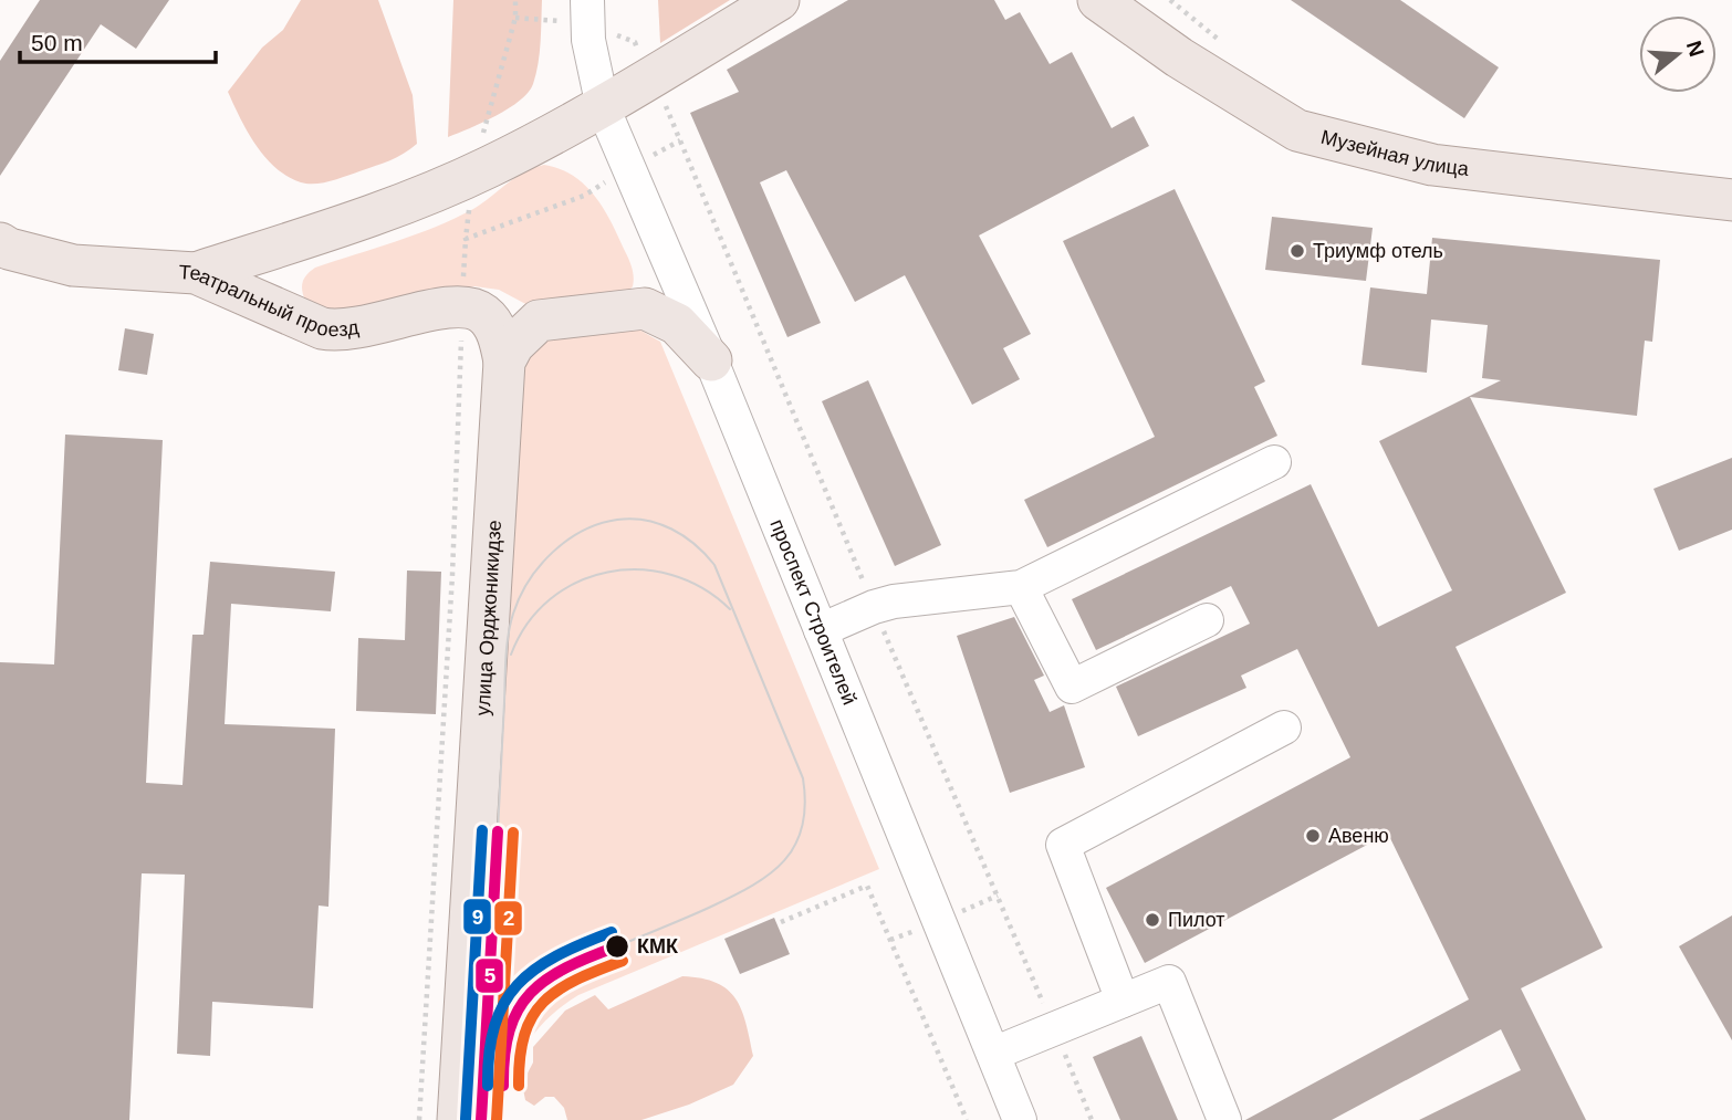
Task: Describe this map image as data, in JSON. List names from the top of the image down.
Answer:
{
  "streets": {
    "main road": ["Музейная улица", "Театральный проезд", "улица Орджоникидзе"],
    "street": ["проспект Строителей"]
  },
  "places": [
    "Триумф отель",
    "Авеню",
    "Пилот",
    "КМК"
  ],
  "lines": ["transit line 9", "transit line 5", "transit line 2"],
  "scale_bar": "50 m",
  "north": "right"
}
